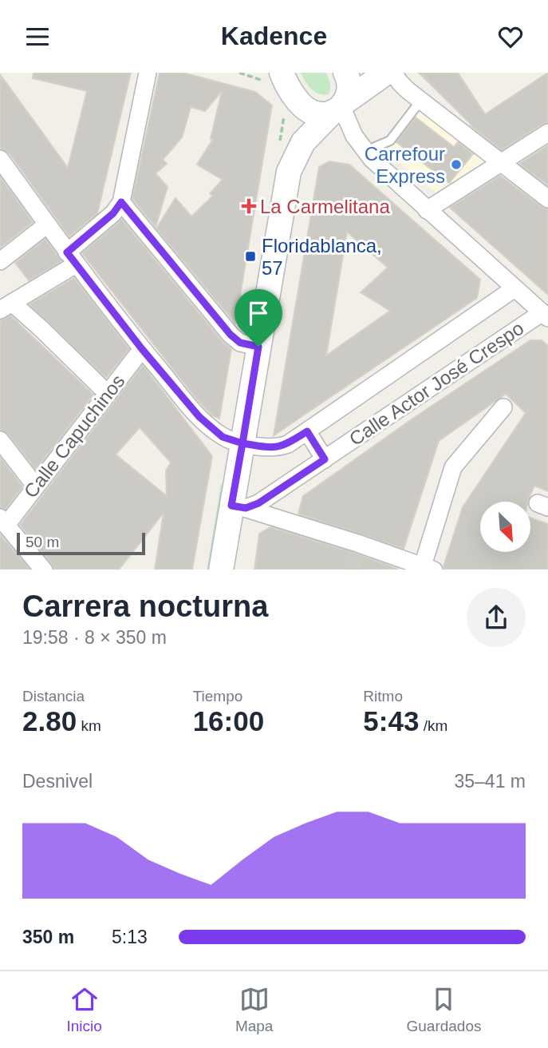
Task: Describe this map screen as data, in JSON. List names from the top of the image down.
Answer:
{
  "streets": {
    "street": ["Calle Actor José Crespo", "Calle Capuchinos"]
  },
  "crossings": [
    ["Calle Actor José Crespo", "Calle Capuchinos"]
  ],
  "places": {
    "other": ["Carrefour Express"],
    "health": ["La Carmelitana"],
    "transit": ["Floridablanca, 57"]
  },
  "scale_bar": "50 m",
  "north": "bottom right",
  "page": {
    "header": "Kadence",
    "scale": "50 m",
    "heading": ["Carrera nocturna", "19:58 · 8 × 350 m"],
    "stats": [
      ["Distancia", "2.80 km"],
      ["Tiempo", "16:00"],
      ["Ritmo", "5:43 /km"]
    ],
    "chart": ["Desnivel", "35–41 m"],
    "list": [
      {
        "name": "350 m",
        "note": "5:13"
      }
    ],
    "tabs": ["Inicio", "Mapa", "Guardados"]
  }
}
